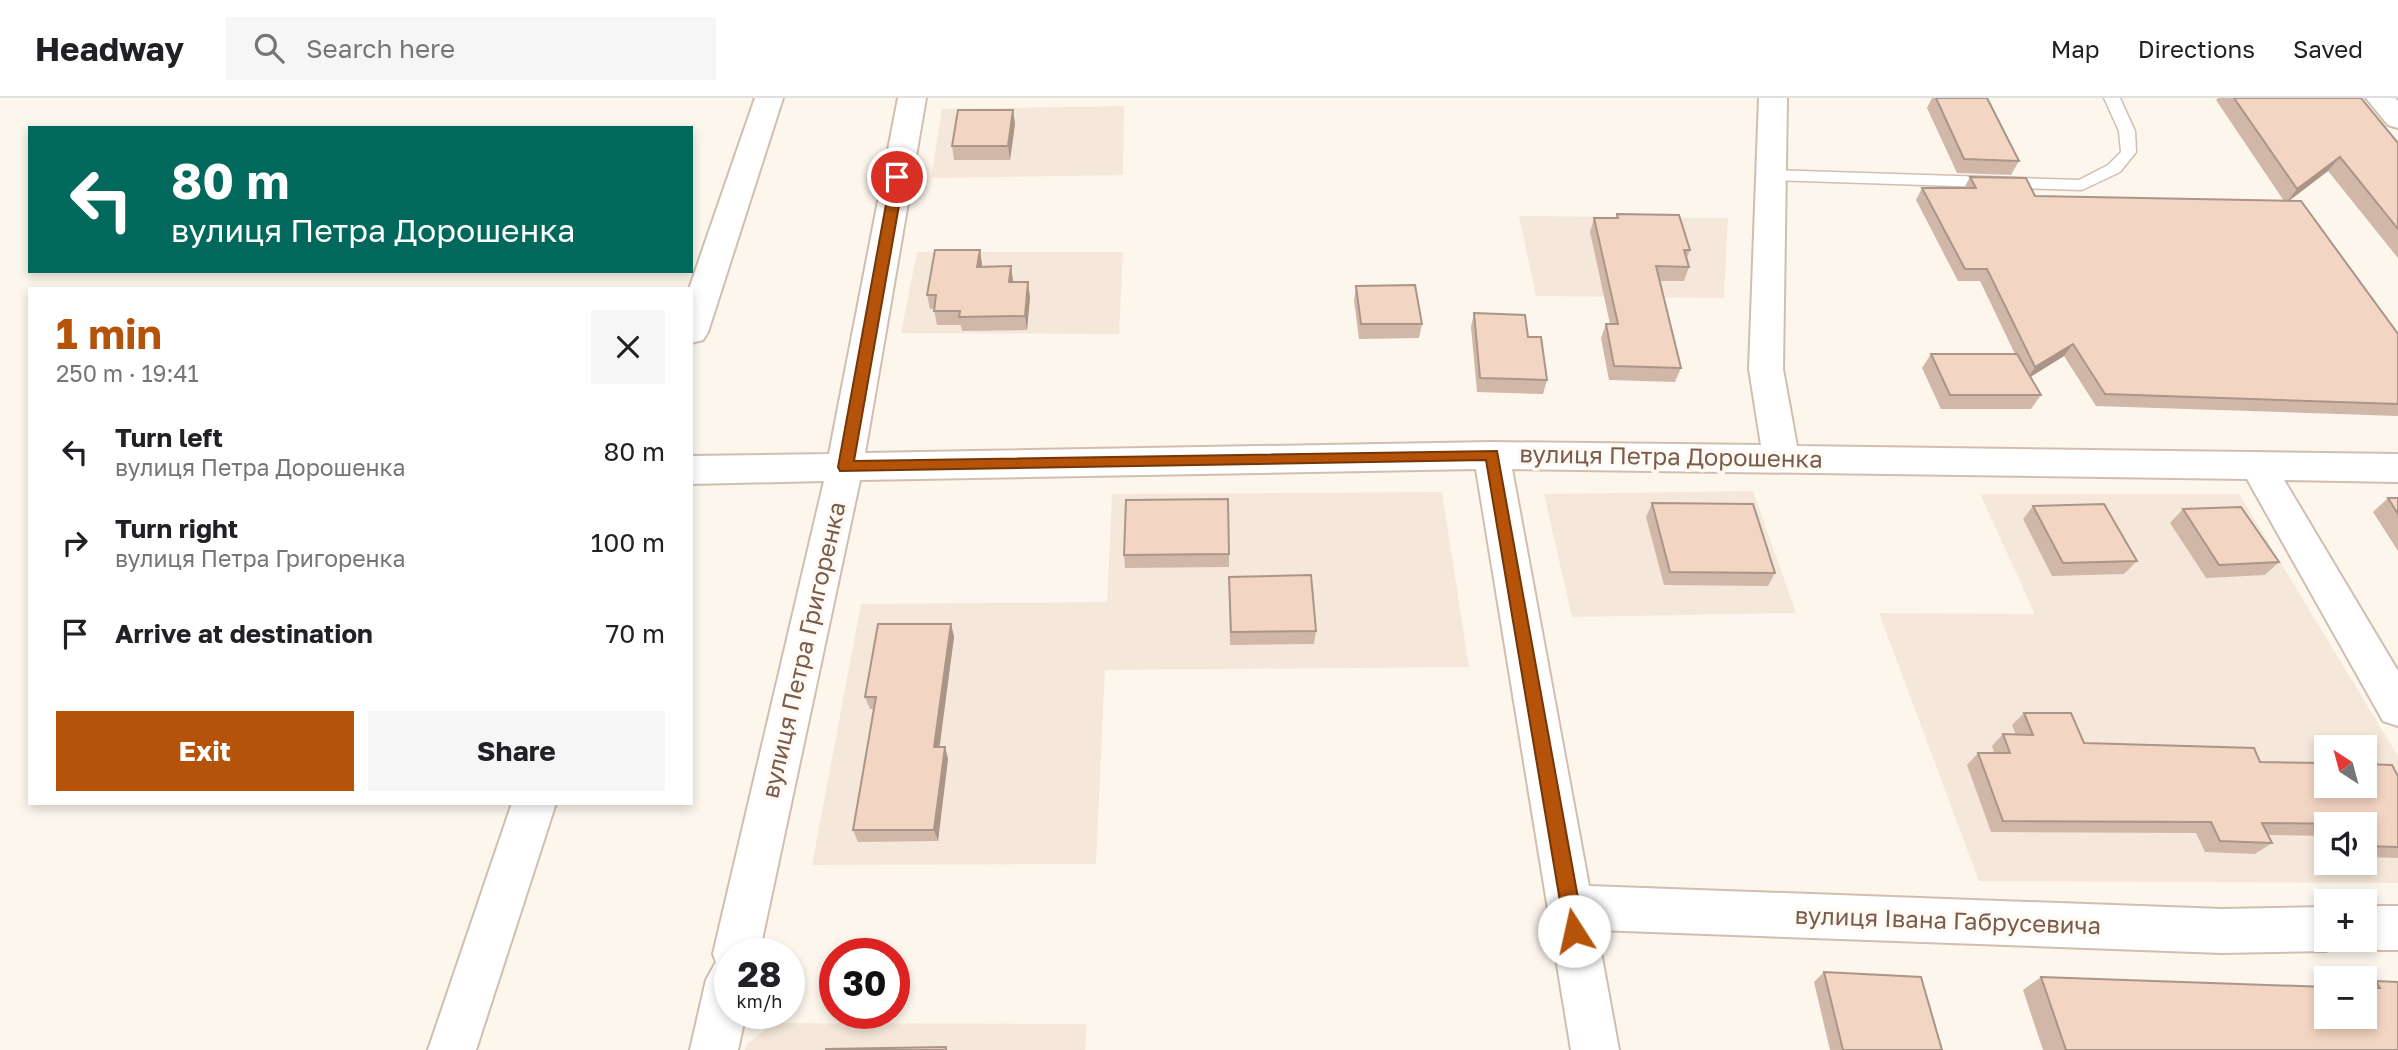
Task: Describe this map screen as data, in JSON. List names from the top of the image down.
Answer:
{
  "streets": {
    "street": ["вулиця Петра Дорошенка", "вулиця Петра Григоренка", "вулиця Івана Габрусевича"]
  },
  "crossings": [
    ["вулиця Петра Дорошенка", "вулиця Петра Григоренка"]
  ],
  "north": "top left",
  "page": {
    "header": "Headway",
    "search": "Search here",
    "nav": ["Map", "Directions", "Saved"],
    "turn": ["80 m", "вулиця Петра Дорошенка"],
    "heading": ["1 min", "250 m · 19:41"],
    "list": [
      {
        "name": "Turn left",
        "note": "вулиця Петра Дорошенка",
        "value": "80 m"
      },
      {
        "name": "Turn right",
        "note": "вулиця Петра Григоренка",
        "value": "100 m"
      },
      {
        "name": "Arrive at destination",
        "value": "70 m"
      }
    ],
    "buttons": ["Exit", "Share"],
    "map_buttons": ["+", "−"],
    "speed": "28 km/h",
    "limit": "30"
  }
}
